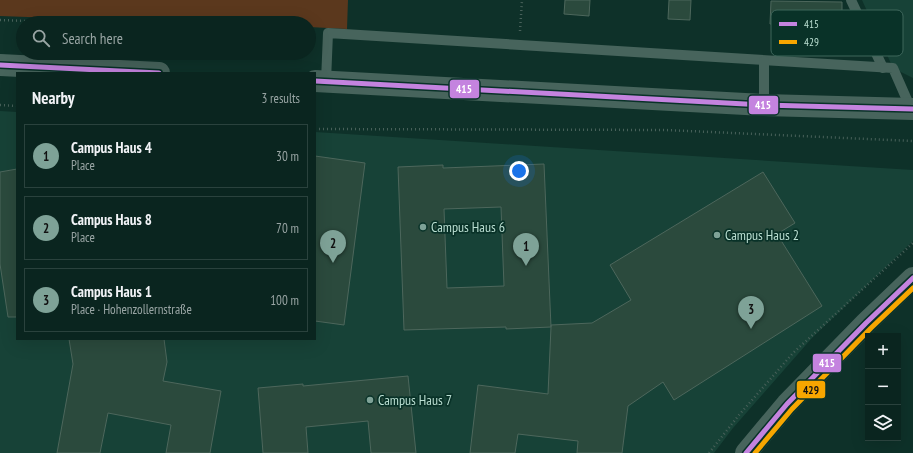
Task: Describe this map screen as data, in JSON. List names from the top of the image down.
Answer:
{
  "places": ["Campus Haus 6", "Campus Haus 2", "Campus Haus 7"],
  "lines": ["transit line 415", "transit line 429"],
  "legend": ["415", "429"],
  "page": {
    "search": "Search here",
    "heading": ["Nearby", "3 results"],
    "list": [
      {
        "mark": "1",
        "name": "Campus Haus 4",
        "note": "Place",
        "value": "30 m"
      },
      {
        "mark": "2",
        "name": "Campus Haus 8",
        "note": "Place",
        "value": "70 m"
      },
      {
        "mark": "3",
        "name": "Campus Haus 1",
        "note": "Place · Hohenzollernstraße",
        "value": "100 m"
      }
    ],
    "pins": ["2", "1", "3"],
    "map_buttons": ["+", "−"]
  }
}
